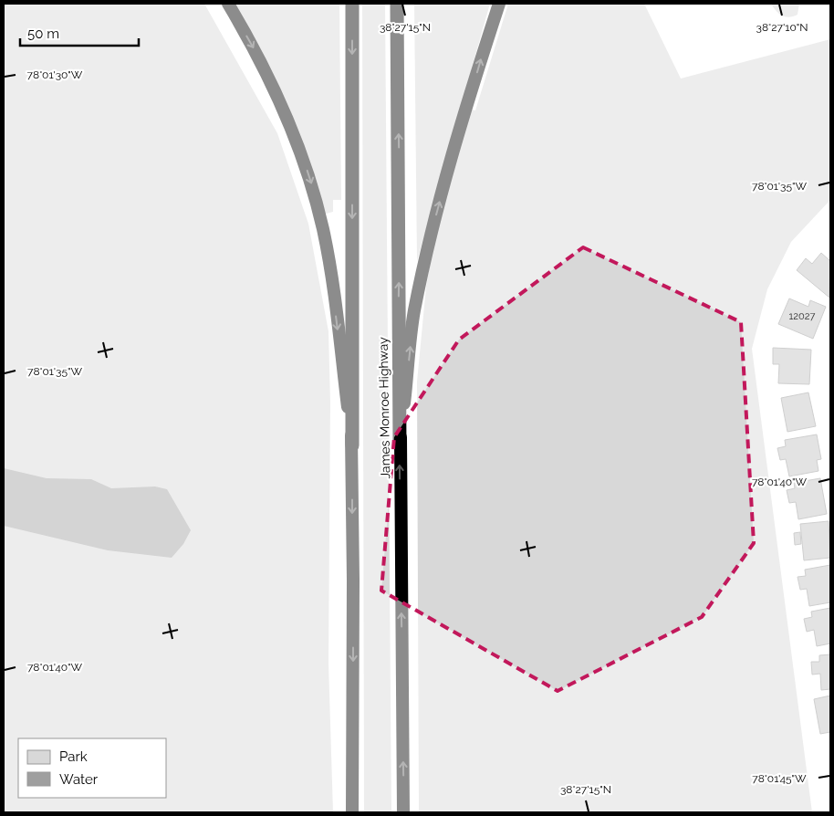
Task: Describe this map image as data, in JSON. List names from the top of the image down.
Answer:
{
  "streets": {
    "highway": ["James Monroe Highway"]
  },
  "house_numbers": ["12027"],
  "legend": ["Park", "Water"],
  "scale_bar": "50 m",
  "coordinates": [
    "38°27'15\"N",
    "38°27'10\"N",
    "78°01'30\"W",
    "78°01'35\"W",
    "78°01'40\"W",
    "78°01'45\"W"
  ]
}
